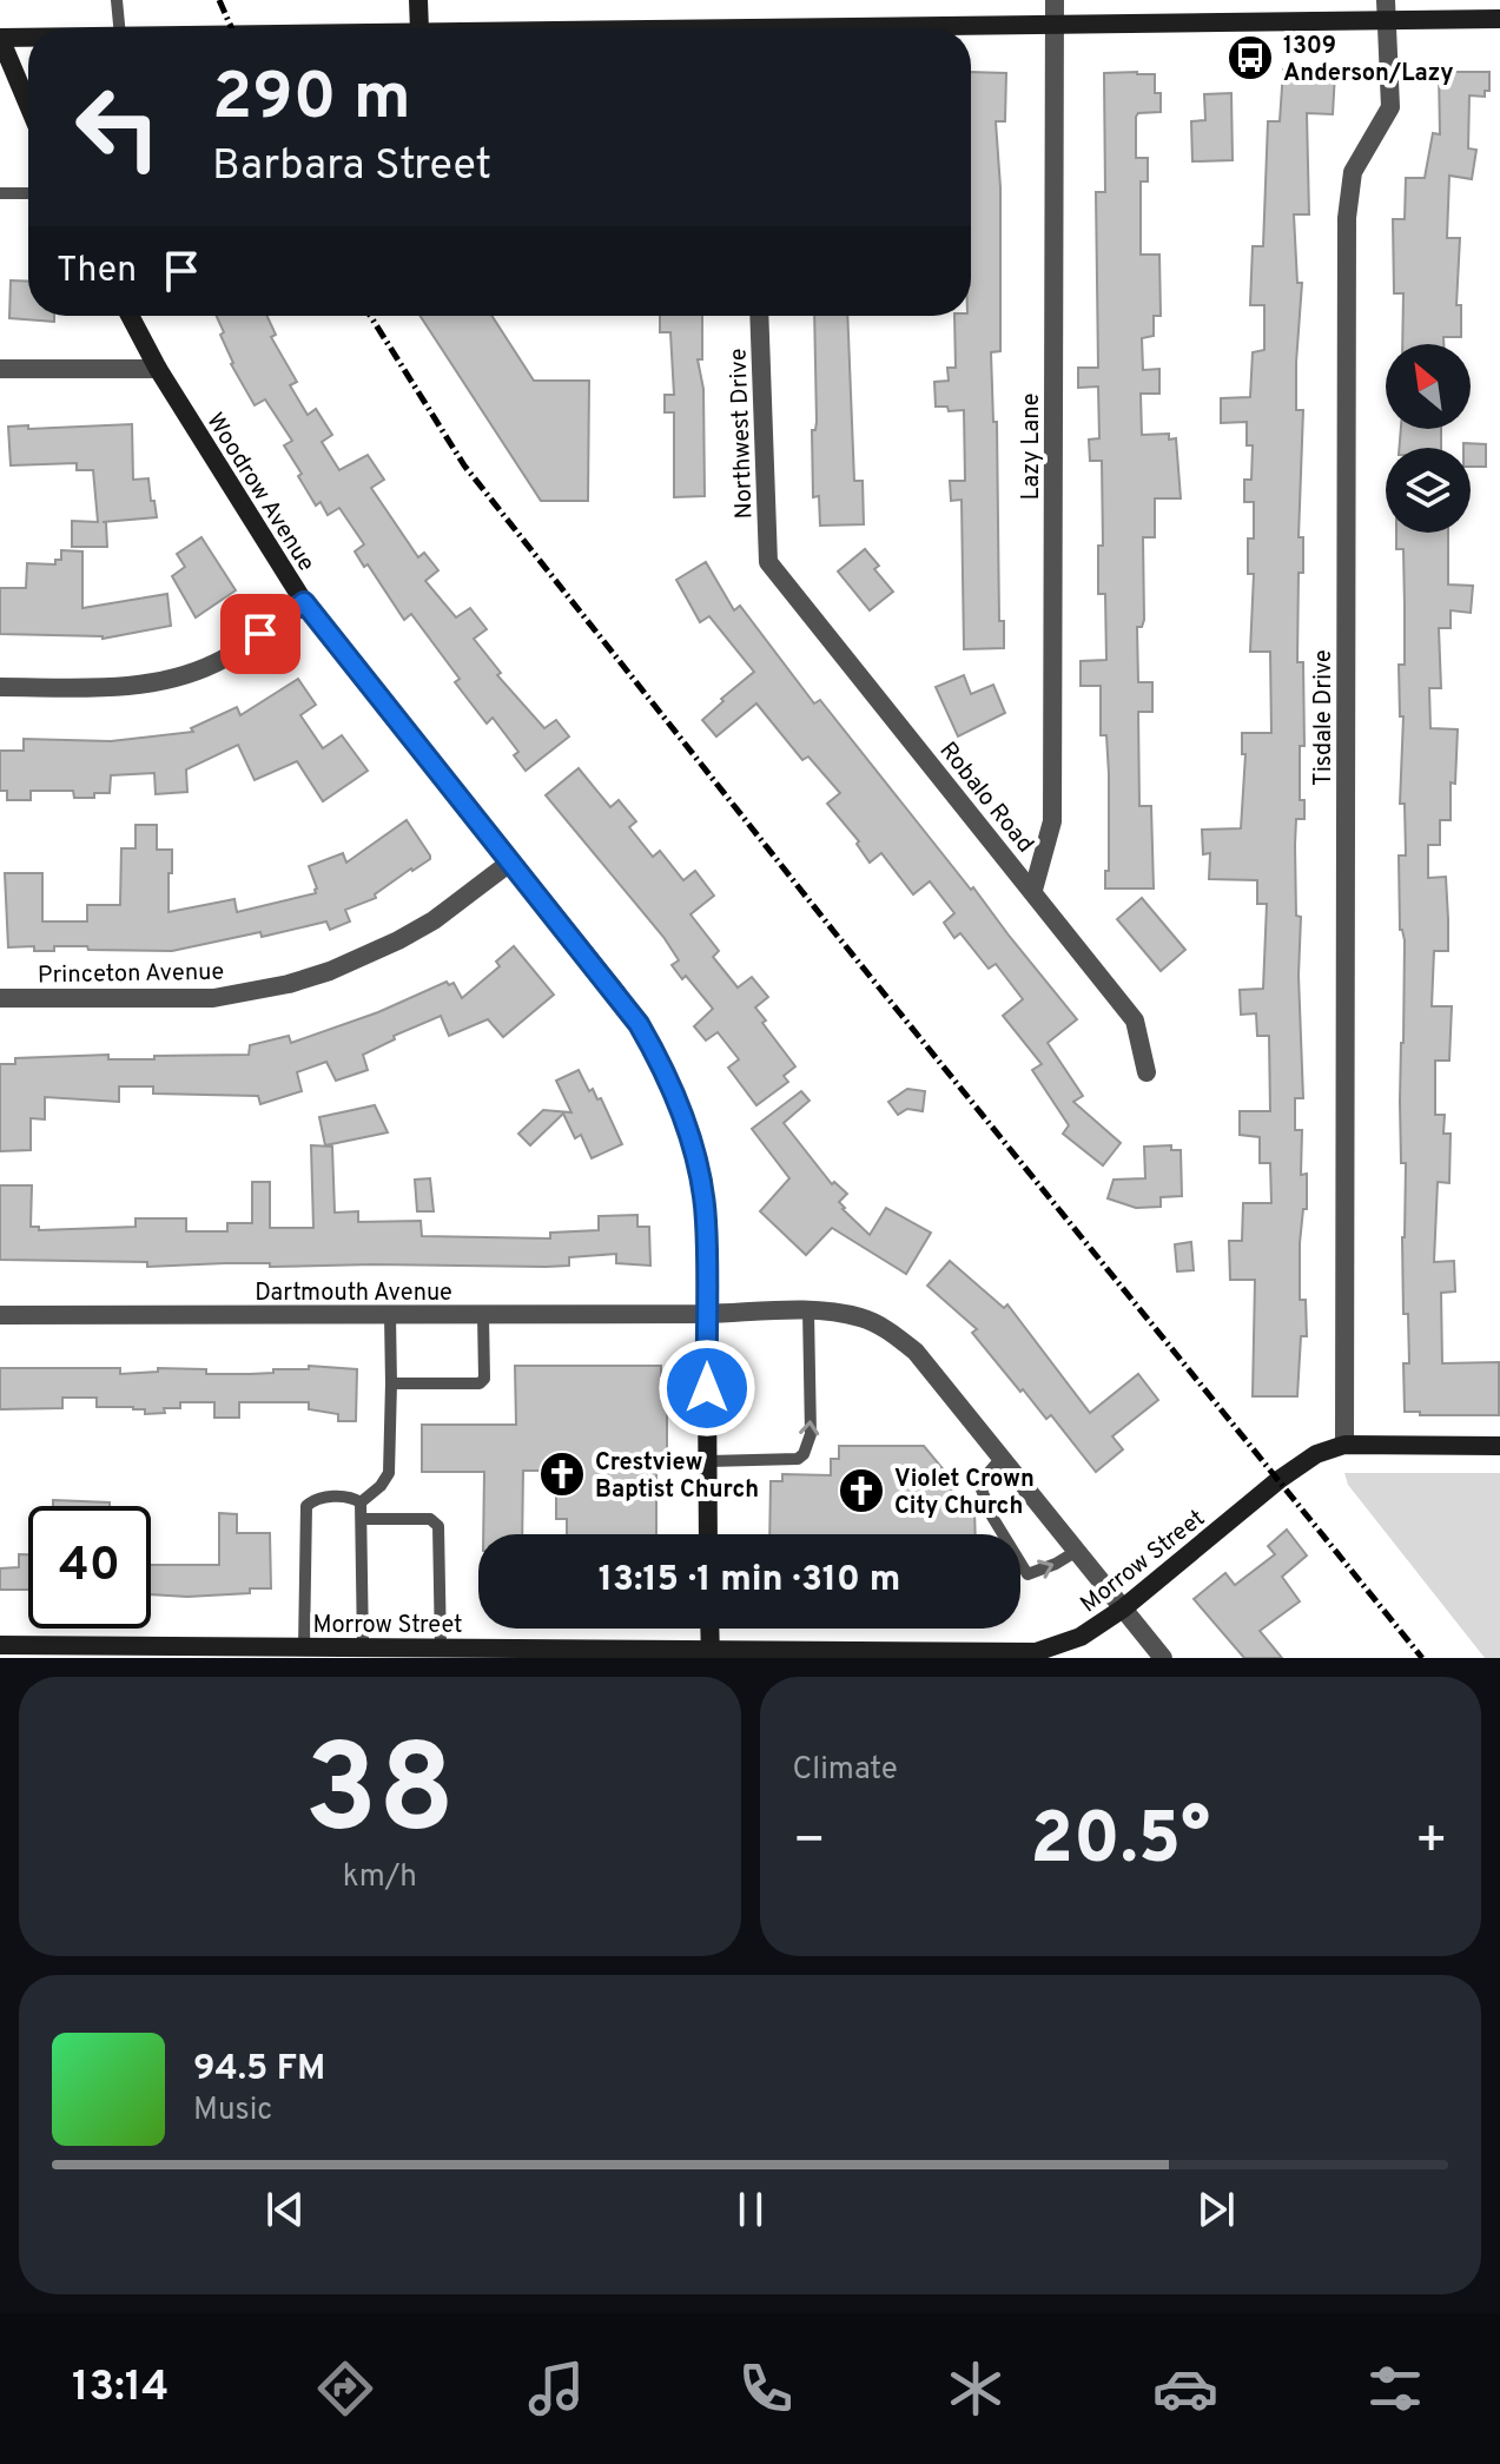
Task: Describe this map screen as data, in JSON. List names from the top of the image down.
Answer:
{
  "streets": {
    "street": [
      "Northwest Drive",
      "Lazy Lane",
      "Woodrow Avenue",
      "Tisdale Drive",
      "Robalo Road",
      "Princeton Avenue",
      "Dartmouth Avenue",
      "Morrow Street"
    ]
  },
  "crossings": [
    ["Northwest Drive", "Robalo Road"],
    ["Lazy Lane", "Robalo Road"],
    ["Woodrow Avenue", "Princeton Avenue"],
    ["Woodrow Avenue", "Dartmouth Avenue"],
    ["Tisdale Drive", "Morrow Street"],
    ["Dartmouth Avenue", "Morrow Street"]
  ],
  "places": {
    "bus stop": ["1309 Anderson/Lazy"],
    "church": ["Crestview Baptist Church", "Violet Crown City Church"]
  },
  "north": "top left",
  "page": {
    "turn": ["290 m", "Barbara Street"],
    "then": "Then",
    "limit": "40",
    "trip": "13:15 · 1 min · 310 m",
    "tile": [
      ["38", "km/h"],
      "Climate"
    ],
    "heat": ["−", "20.5°", "+"],
    "song": ["94.5 FM", "Music"],
    "tabs": "13:14"
  }
}
